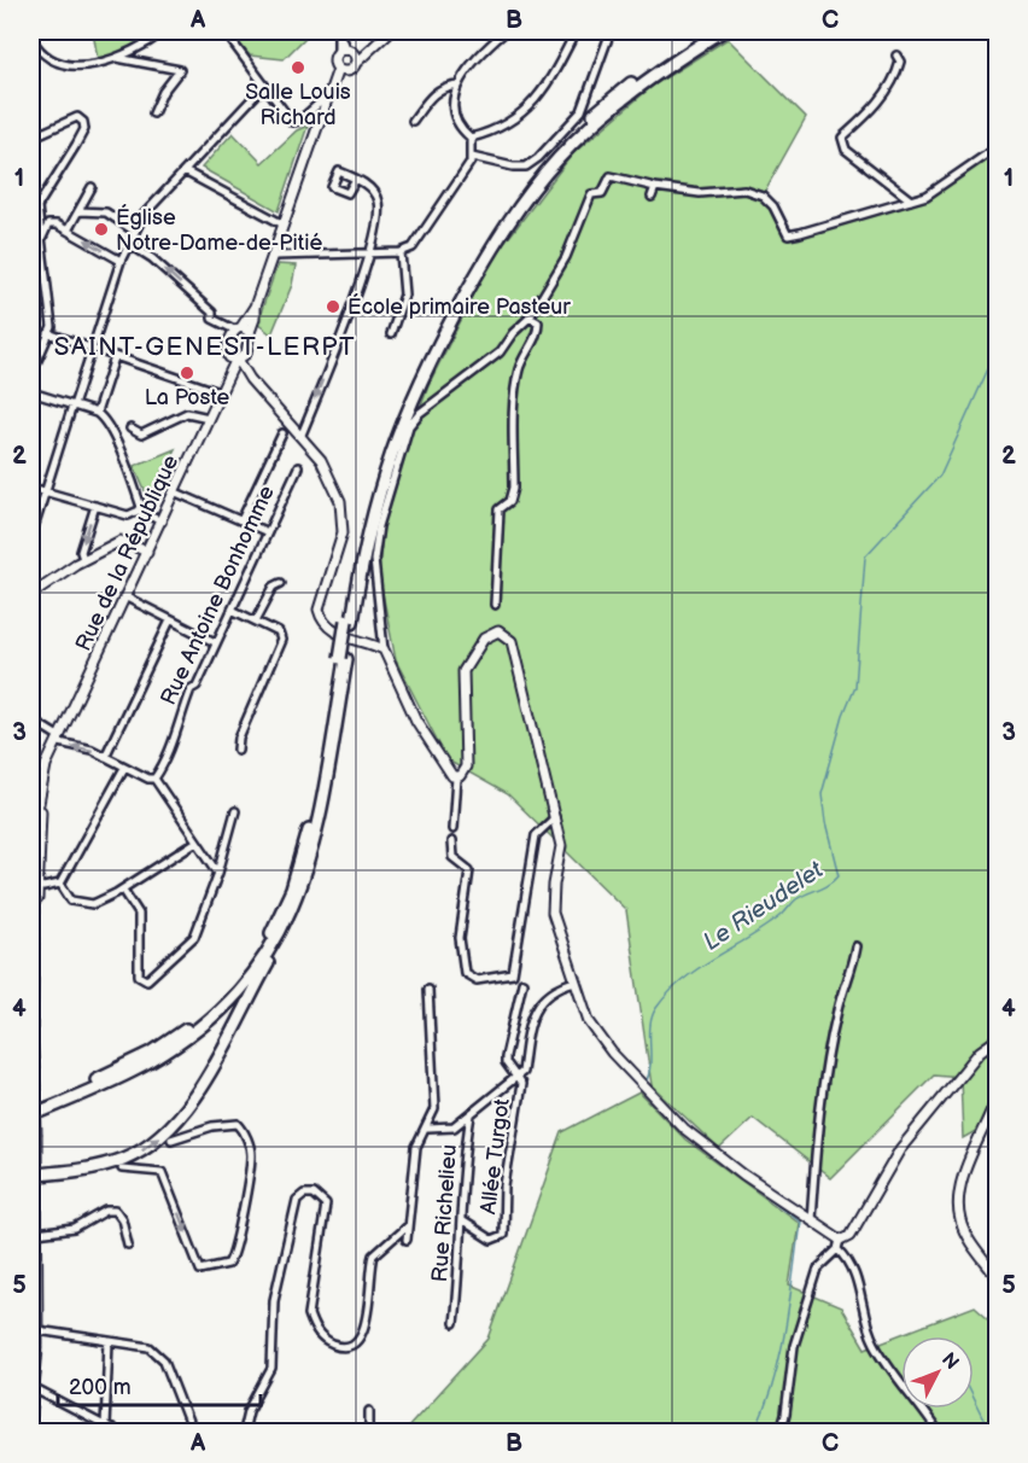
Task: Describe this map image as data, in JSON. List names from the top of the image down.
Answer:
{
  "streets": {
    "street": [
      "Rue de la République",
      "Rue Antoine Bonhomme",
      "Allée Turgot",
      "Rue Richelieu"
    ]
  },
  "crossings": [
    ["Allée Turgot", "Rue Richelieu"]
  ],
  "districts": ["SAINT-GENEST-LERPT"],
  "water": ["Le Rieudelet"],
  "places": [
    "Salle Louis Richard",
    "Église Notre-Dame-de-Pitié",
    "École primaire Pasteur",
    "La Poste"
  ],
  "scale_bar": "200 m",
  "north": "top right",
  "grid": {
    "columns": ["A", "B", "C"],
    "rows": [
      "1",
      "2",
      "3",
      "4",
      "5"
    ]
  }
}
